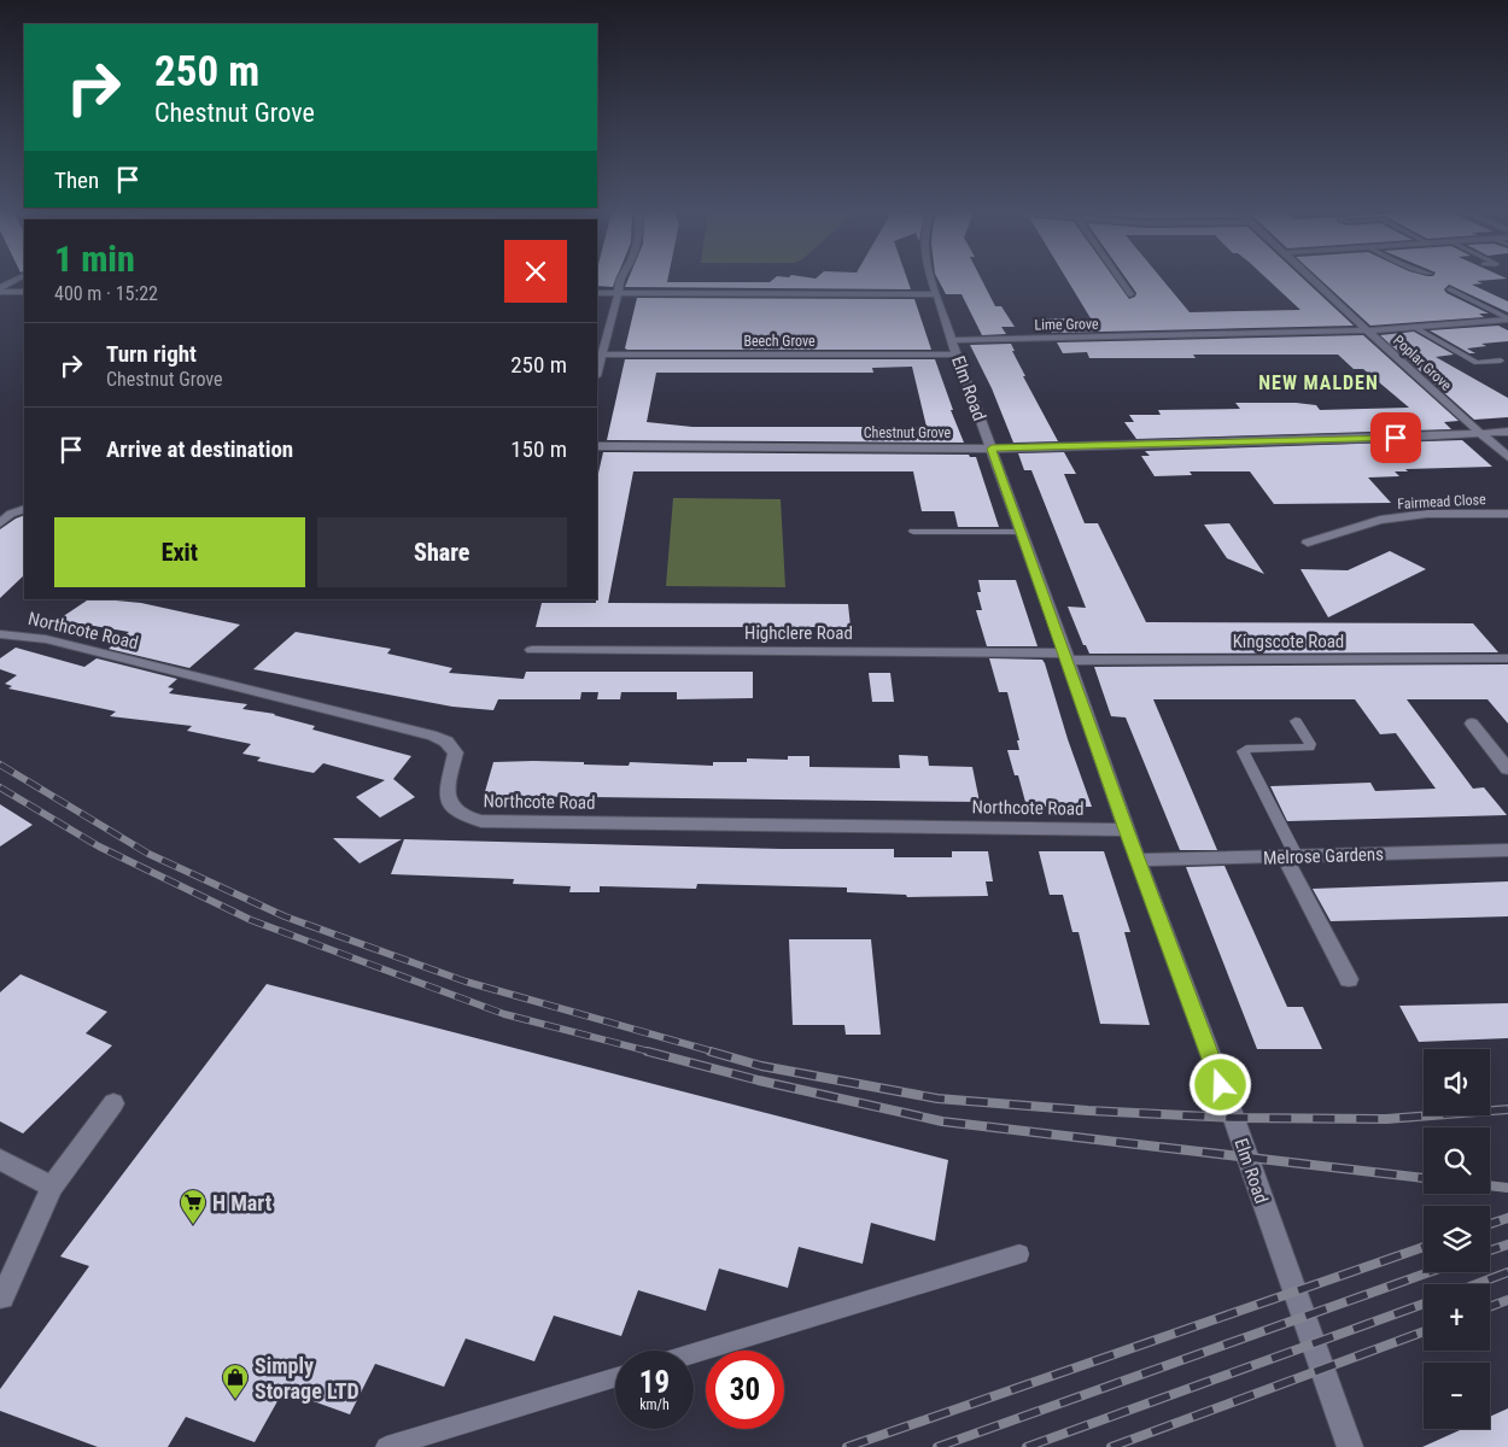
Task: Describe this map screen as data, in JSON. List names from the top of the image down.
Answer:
{
  "streets": {
    "street": [
      "Lime Grove",
      "Beech Grove",
      "Poplar Grove",
      "Elm Road",
      "Chestnut Grove",
      "Fairmead Close",
      "Northcote Road",
      "Highclere Road",
      "Kingscote Road",
      "Melrose Gardens"
    ]
  },
  "crossings": [
    ["Lime Grove", "Poplar Grove"],
    ["Lime Grove", "Elm Road"],
    ["Beech Grove", "Elm Road"],
    ["Poplar Grove", "Chestnut Grove"],
    ["Elm Road", "Chestnut Grove"],
    ["Elm Road", "Northcote Road"],
    ["Elm Road", "Highclere Road"],
    ["Elm Road", "Kingscote Road"],
    ["Elm Road", "Melrose Gardens"],
    ["Highclere Road", "Kingscote Road"]
  ],
  "districts": ["NEW MALDEN"],
  "places": {
    "supermarket": ["H Mart"],
    "shop": ["Simply Storage LTD"]
  },
  "page": {
    "turn": ["250 m", "Chestnut Grove"],
    "then": "Then",
    "heading": ["1 min", "400 m · 15:22"],
    "list": [
      {
        "name": "Turn right",
        "note": "Chestnut Grove",
        "value": "250 m"
      },
      {
        "name": "Arrive at destination",
        "value": "150 m"
      }
    ],
    "buttons": ["Exit", "Share"],
    "map_buttons": ["+", "−"],
    "speed": "19 km/h",
    "limit": "30"
  }
}
